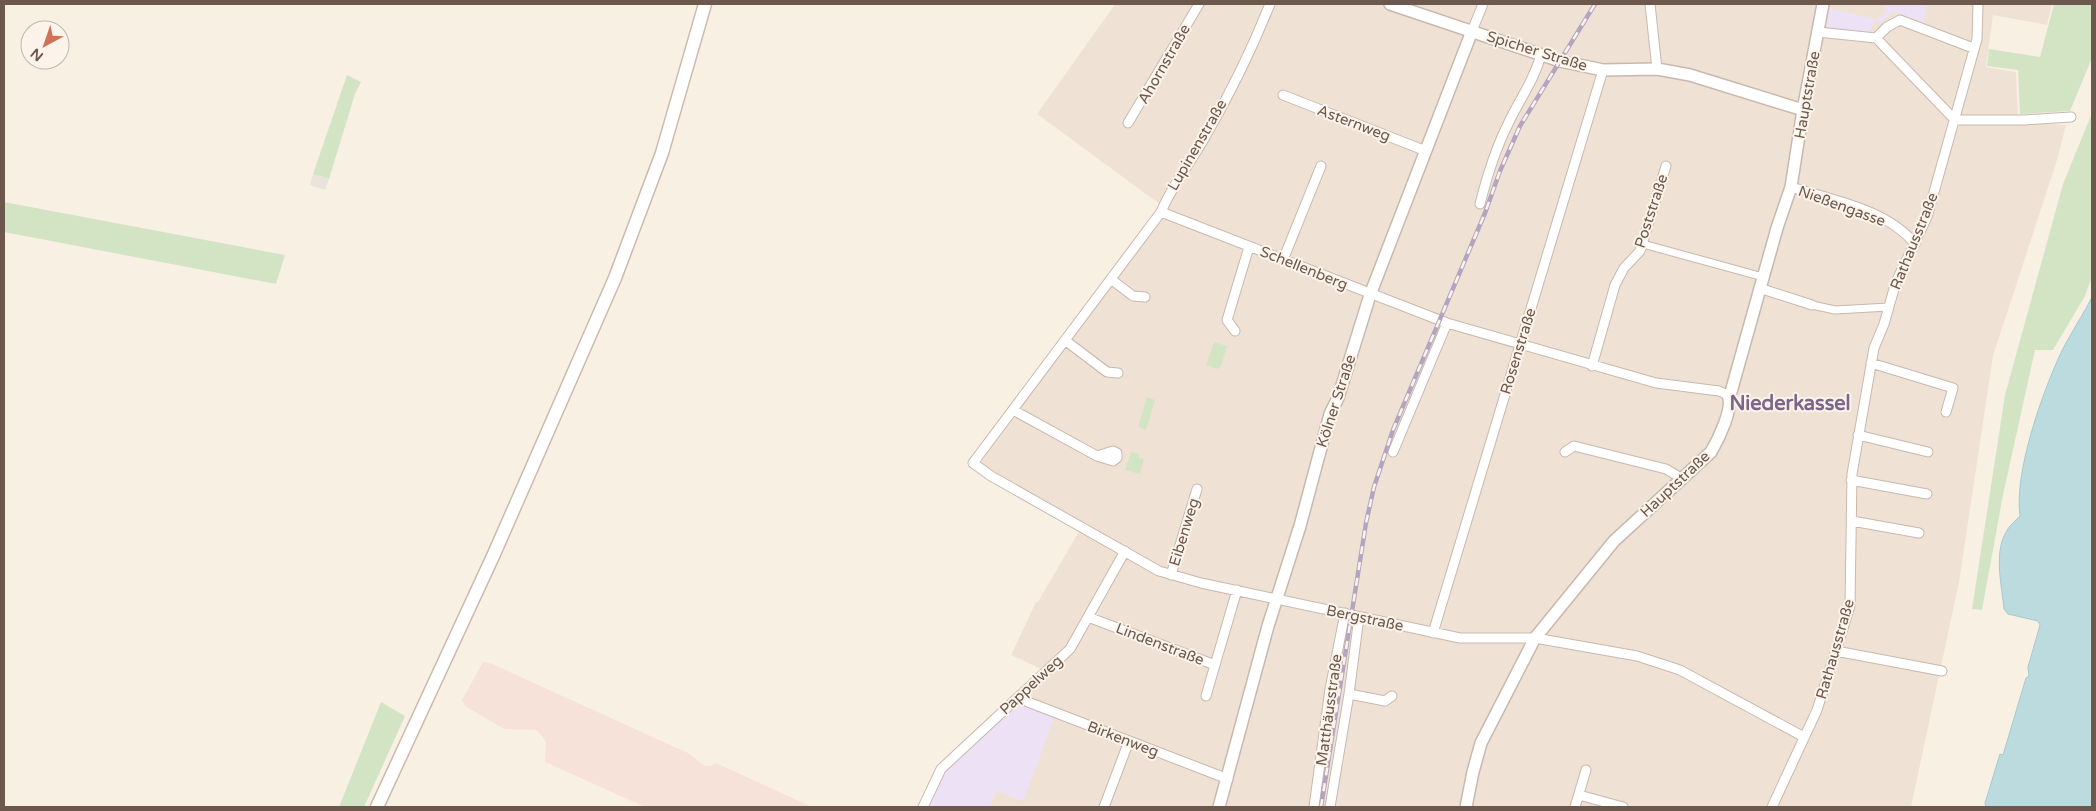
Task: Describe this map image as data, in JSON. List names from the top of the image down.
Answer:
{
  "streets": {
    "street": [
      "Spicher Straße",
      "Ahornstraße",
      "Hauptstraße",
      "Asternweg",
      "Lupinenstraße",
      "Nießengasse",
      "Poststraße",
      "Rathausstraße",
      "Schellenberg",
      "Rosenstraße",
      "Kölner Straße",
      "Eibenweg",
      "Bergstraße",
      "Lindenstraße",
      "Pappelweg",
      "Matthäusstraße",
      "Birkenweg"
    ]
  },
  "crossings": [
    ["Spicher Straße", "Hauptstraße"],
    ["Spicher Straße", "Rosenstraße"],
    ["Spicher Straße", "Kölner Straße"],
    ["Hauptstraße", "Nießengasse"],
    ["Hauptstraße", "Schellenberg"],
    ["Hauptstraße", "Bergstraße"],
    ["Asternweg", "Kölner Straße"],
    ["Lupinenstraße", "Schellenberg"],
    ["Lupinenstraße", "Bergstraße"],
    ["Nießengasse", "Rathausstraße"],
    ["Poststraße", "Schellenberg"],
    ["Rathausstraße", "Bergstraße"],
    ["Schellenberg", "Rosenstraße"],
    ["Schellenberg", "Kölner Straße"],
    ["Rosenstraße", "Bergstraße"],
    ["Kölner Straße", "Bergstraße"],
    ["Kölner Straße", "Birkenweg"],
    ["Eibenweg", "Bergstraße"],
    ["Bergstraße", "Lindenstraße"],
    ["Bergstraße", "Pappelweg"],
    ["Bergstraße", "Matthäusstraße"],
    ["Lindenstraße", "Pappelweg"],
    ["Pappelweg", "Birkenweg"]
  ],
  "districts": ["Niederkassel"],
  "north": "bottom left"
}
